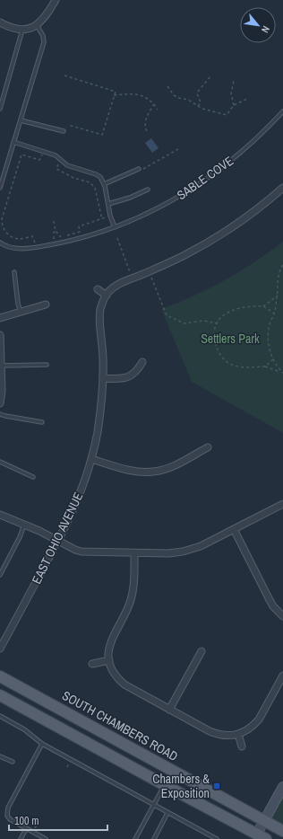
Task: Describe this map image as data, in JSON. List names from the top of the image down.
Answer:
{
  "streets": {
    "main road": ["SOUTH CHAMBERS ROAD"],
    "street": ["EAST OHIO AVENUE"],
    "lane": ["SABLE COVE"]
  },
  "parks": ["Settlers Park"],
  "places": {
    "transit": ["Chambers & Exposition"]
  },
  "scale_bar": "100 m",
  "north": "bottom right"
}
